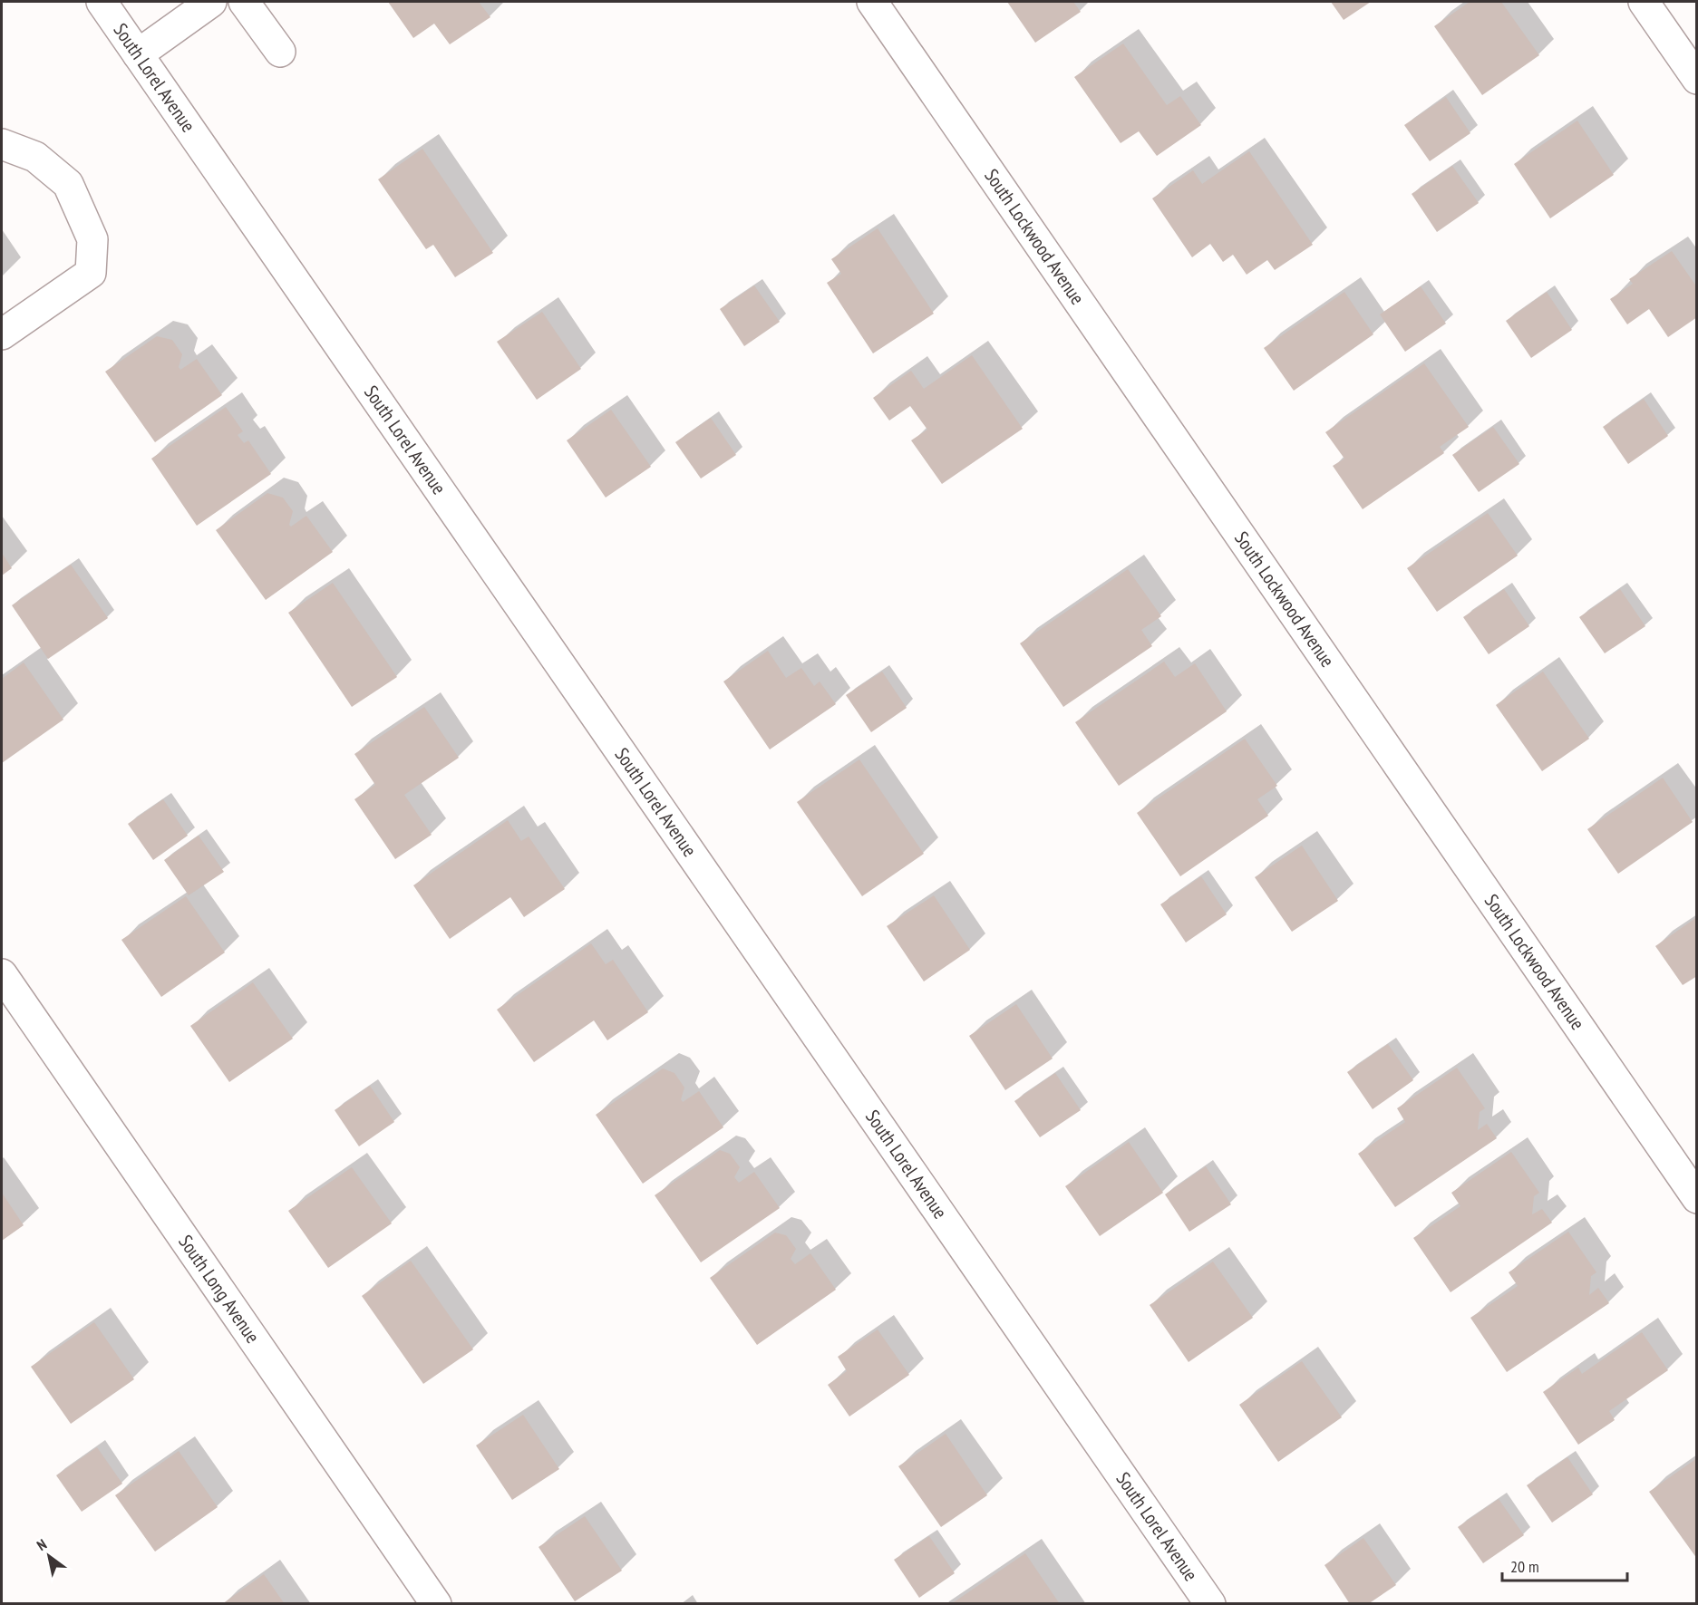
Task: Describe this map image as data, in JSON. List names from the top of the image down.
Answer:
{
  "streets": {
    "street": ["South Lorel Avenue", "South Lockwood Avenue", "South Long Avenue"]
  },
  "scale_bar": "20 m",
  "north": "top left"
}
